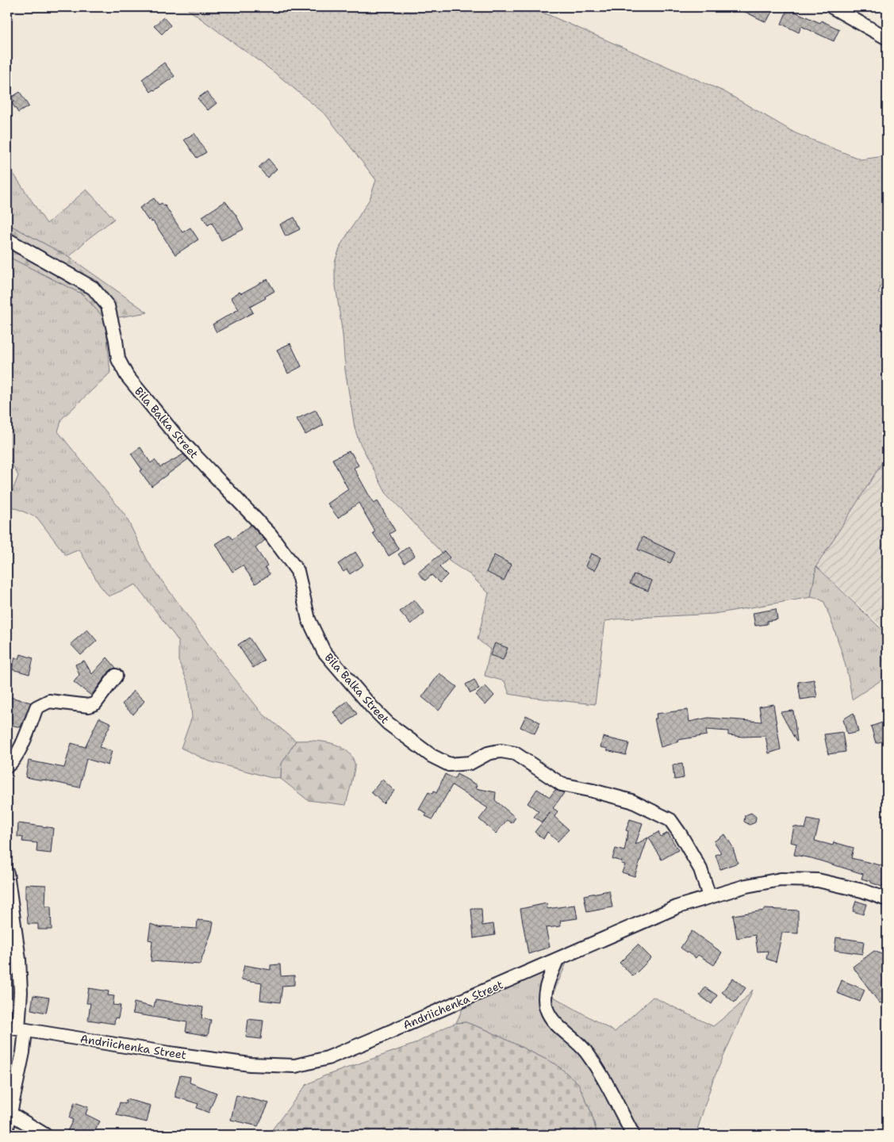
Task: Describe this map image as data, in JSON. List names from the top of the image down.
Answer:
{
  "streets": {
    "street": ["Bila Balka Street", "Andriichenka Street"]
  },
  "crossings": [
    ["Bila Balka Street", "Andriichenka Street"]
  ]
}
